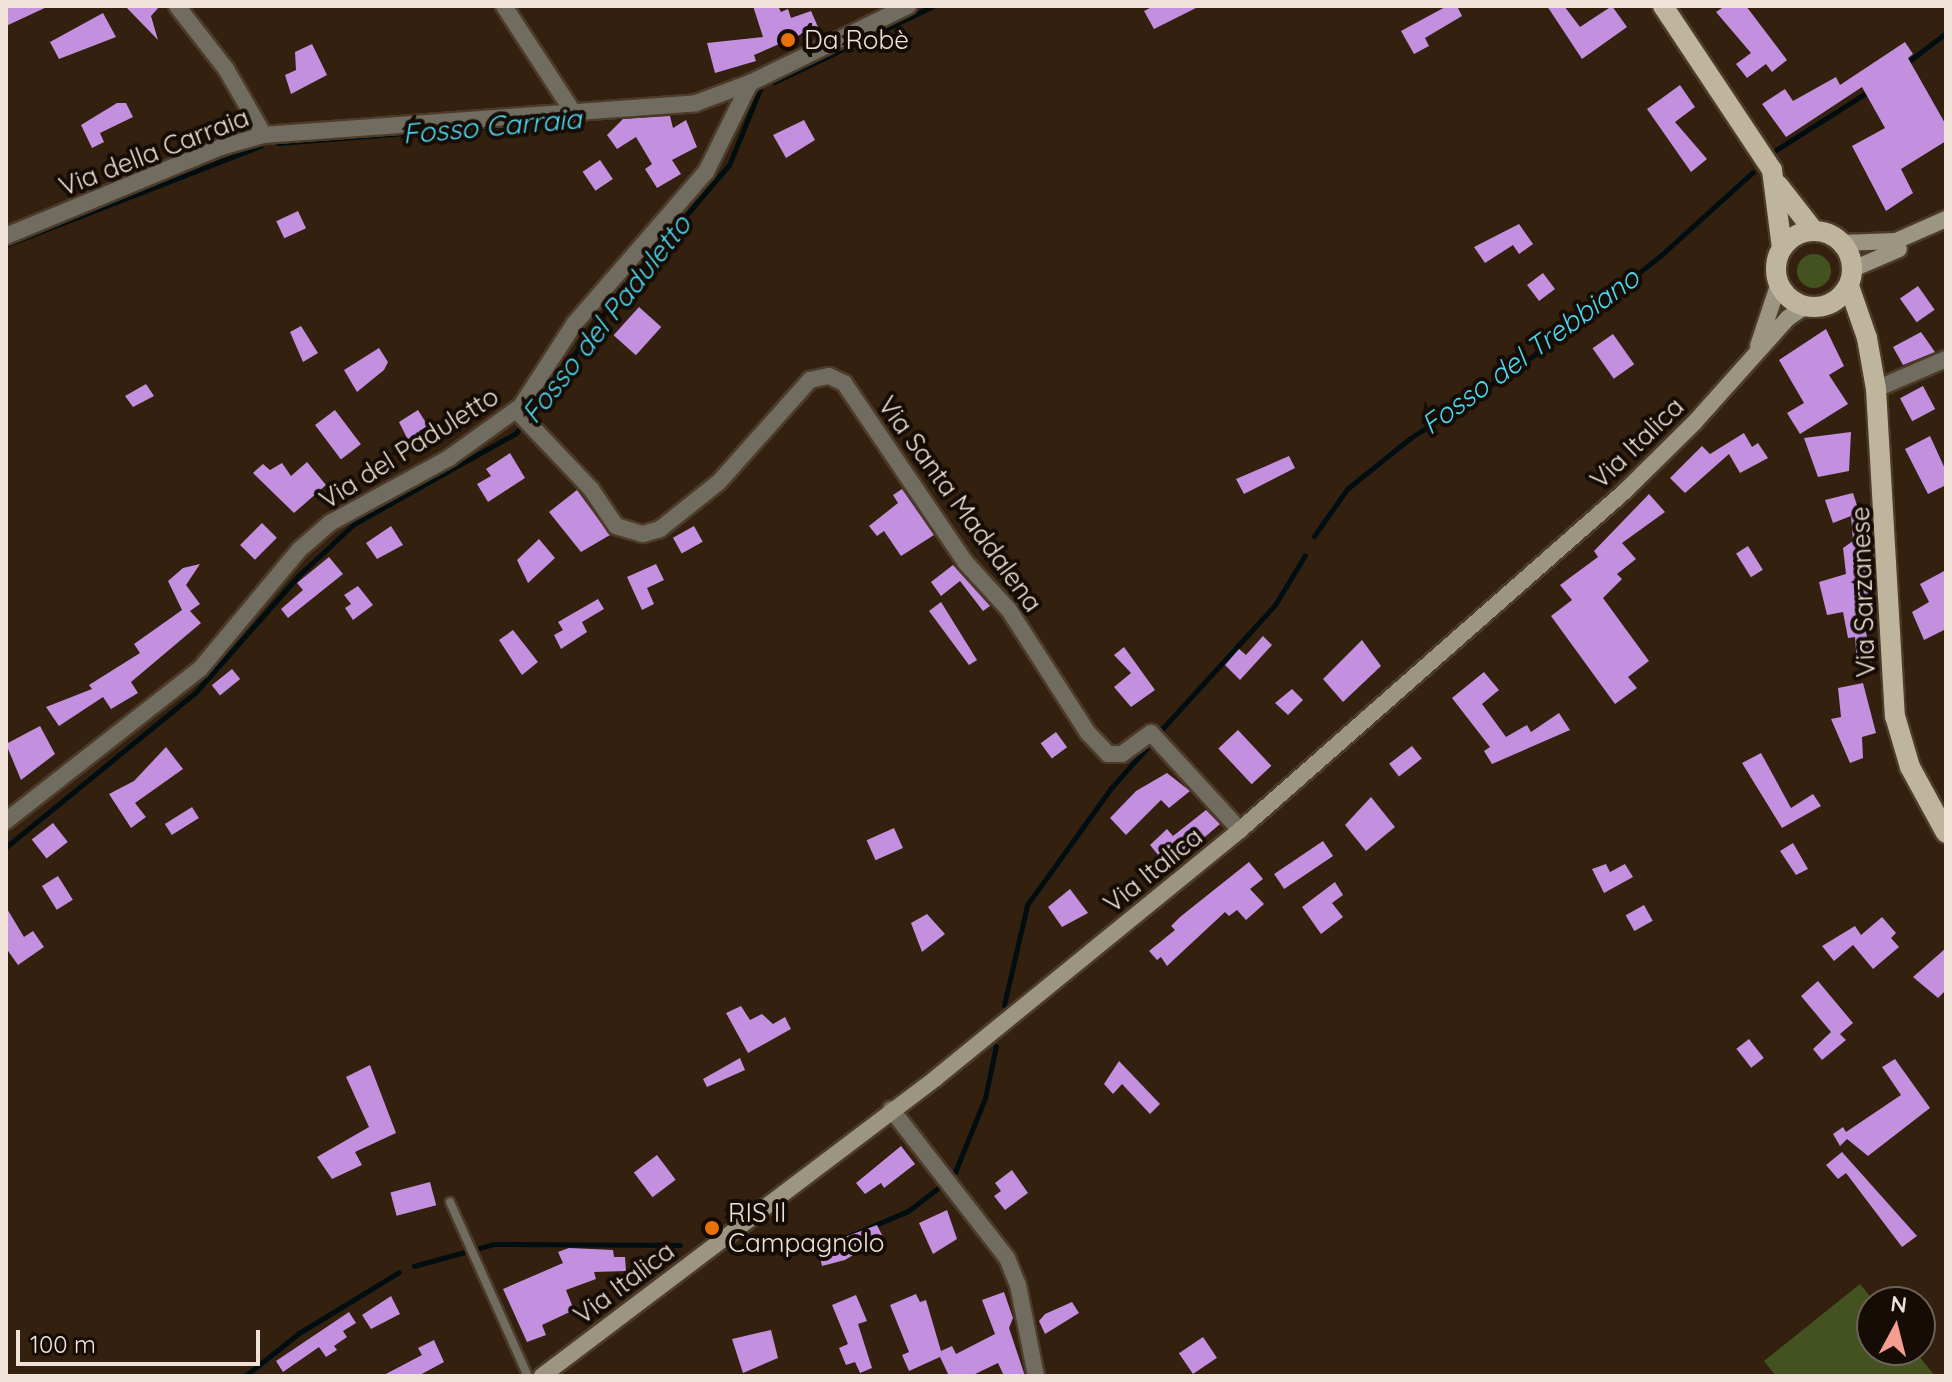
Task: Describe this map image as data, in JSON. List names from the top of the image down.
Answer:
{
  "streets": {
    "main road": ["Via Italica", "Via Sarzanese"],
    "street": ["Via della Carraia", "Via del Paduletto", "Via Santa Maddalena"]
  },
  "crossings": [
    ["Via della Carraia", "Via del Paduletto"],
    ["Via Italica", "Via Santa Maddalena"],
    ["Via Italica", "Via Sarzanese"],
    ["Via del Paduletto", "Via Santa Maddalena"]
  ],
  "water": ["Fosso Carraia", "Fosso del Paduletto", "Fosso del Trebbiano"],
  "places": ["Da Robè", "RIS Il Campagnolo"],
  "scale_bar": "100 m",
  "north": "top"
}
